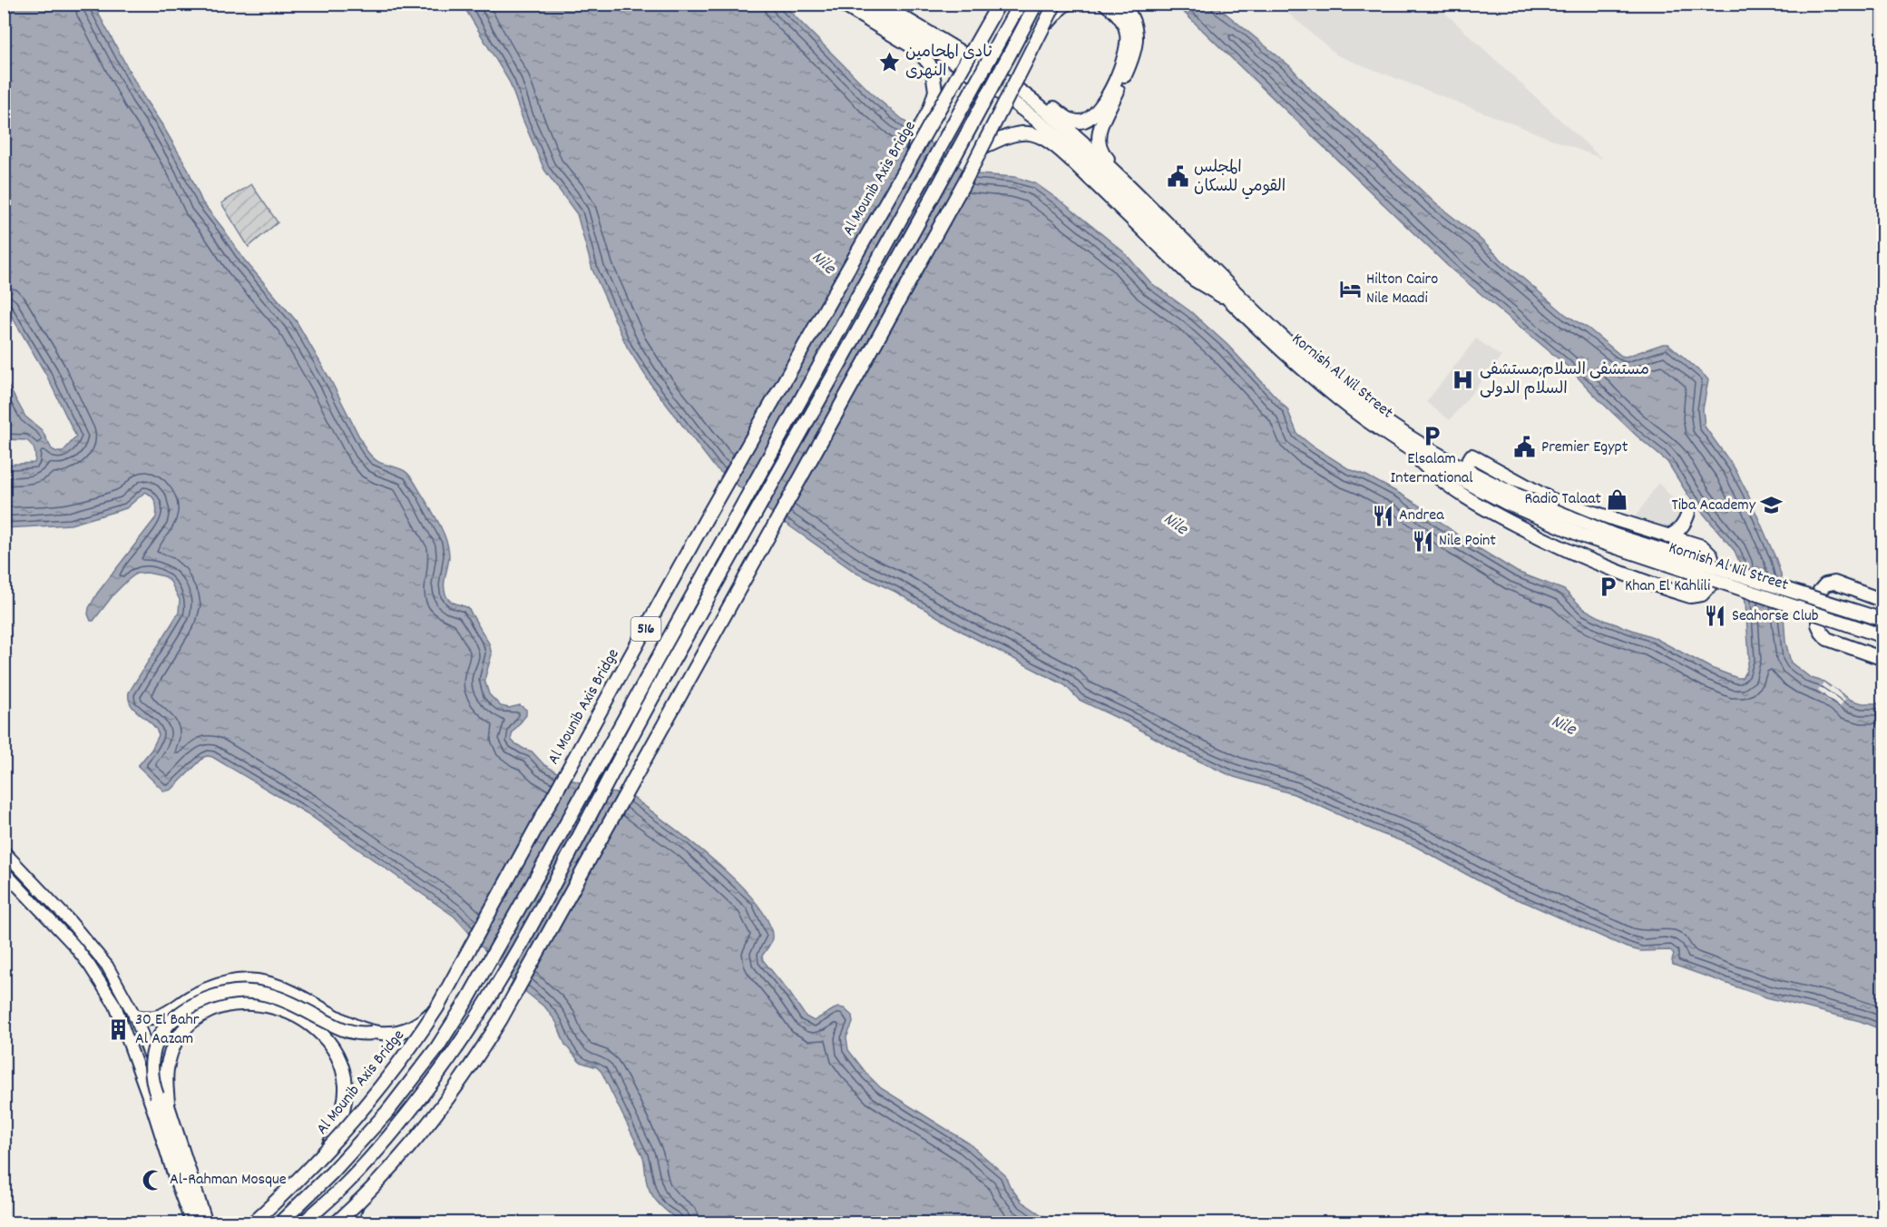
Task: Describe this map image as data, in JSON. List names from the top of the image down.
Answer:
{
  "streets": {
    "highway": ["Al Mounib Axis Bridge", "Kornish Al Nil Street", "516"]
  },
  "water": ["Nile"],
  "places": {
    "place": ["نادى المحامين النهرى"],
    "public building": ["المجلس القومي للسكان", "Premier Egypt"],
    "hotel": ["Hilton Cairo Nile Maadi"],
    "hospital": ["مستشفى السلام;مستشفى السلام الدولى"],
    "parking": ["Elsalam International", "Khan El Kahlili"],
    "shop": ["Radio Talaat"],
    "school or university": ["Tiba Academy"],
    "restaurant": ["Andrea", "Nile Point", "Seahorse Club"],
    "building": ["30 El Bahr Al Aazam"],
    "mosque": ["Al-Rahman Mosque"]
  }
}
